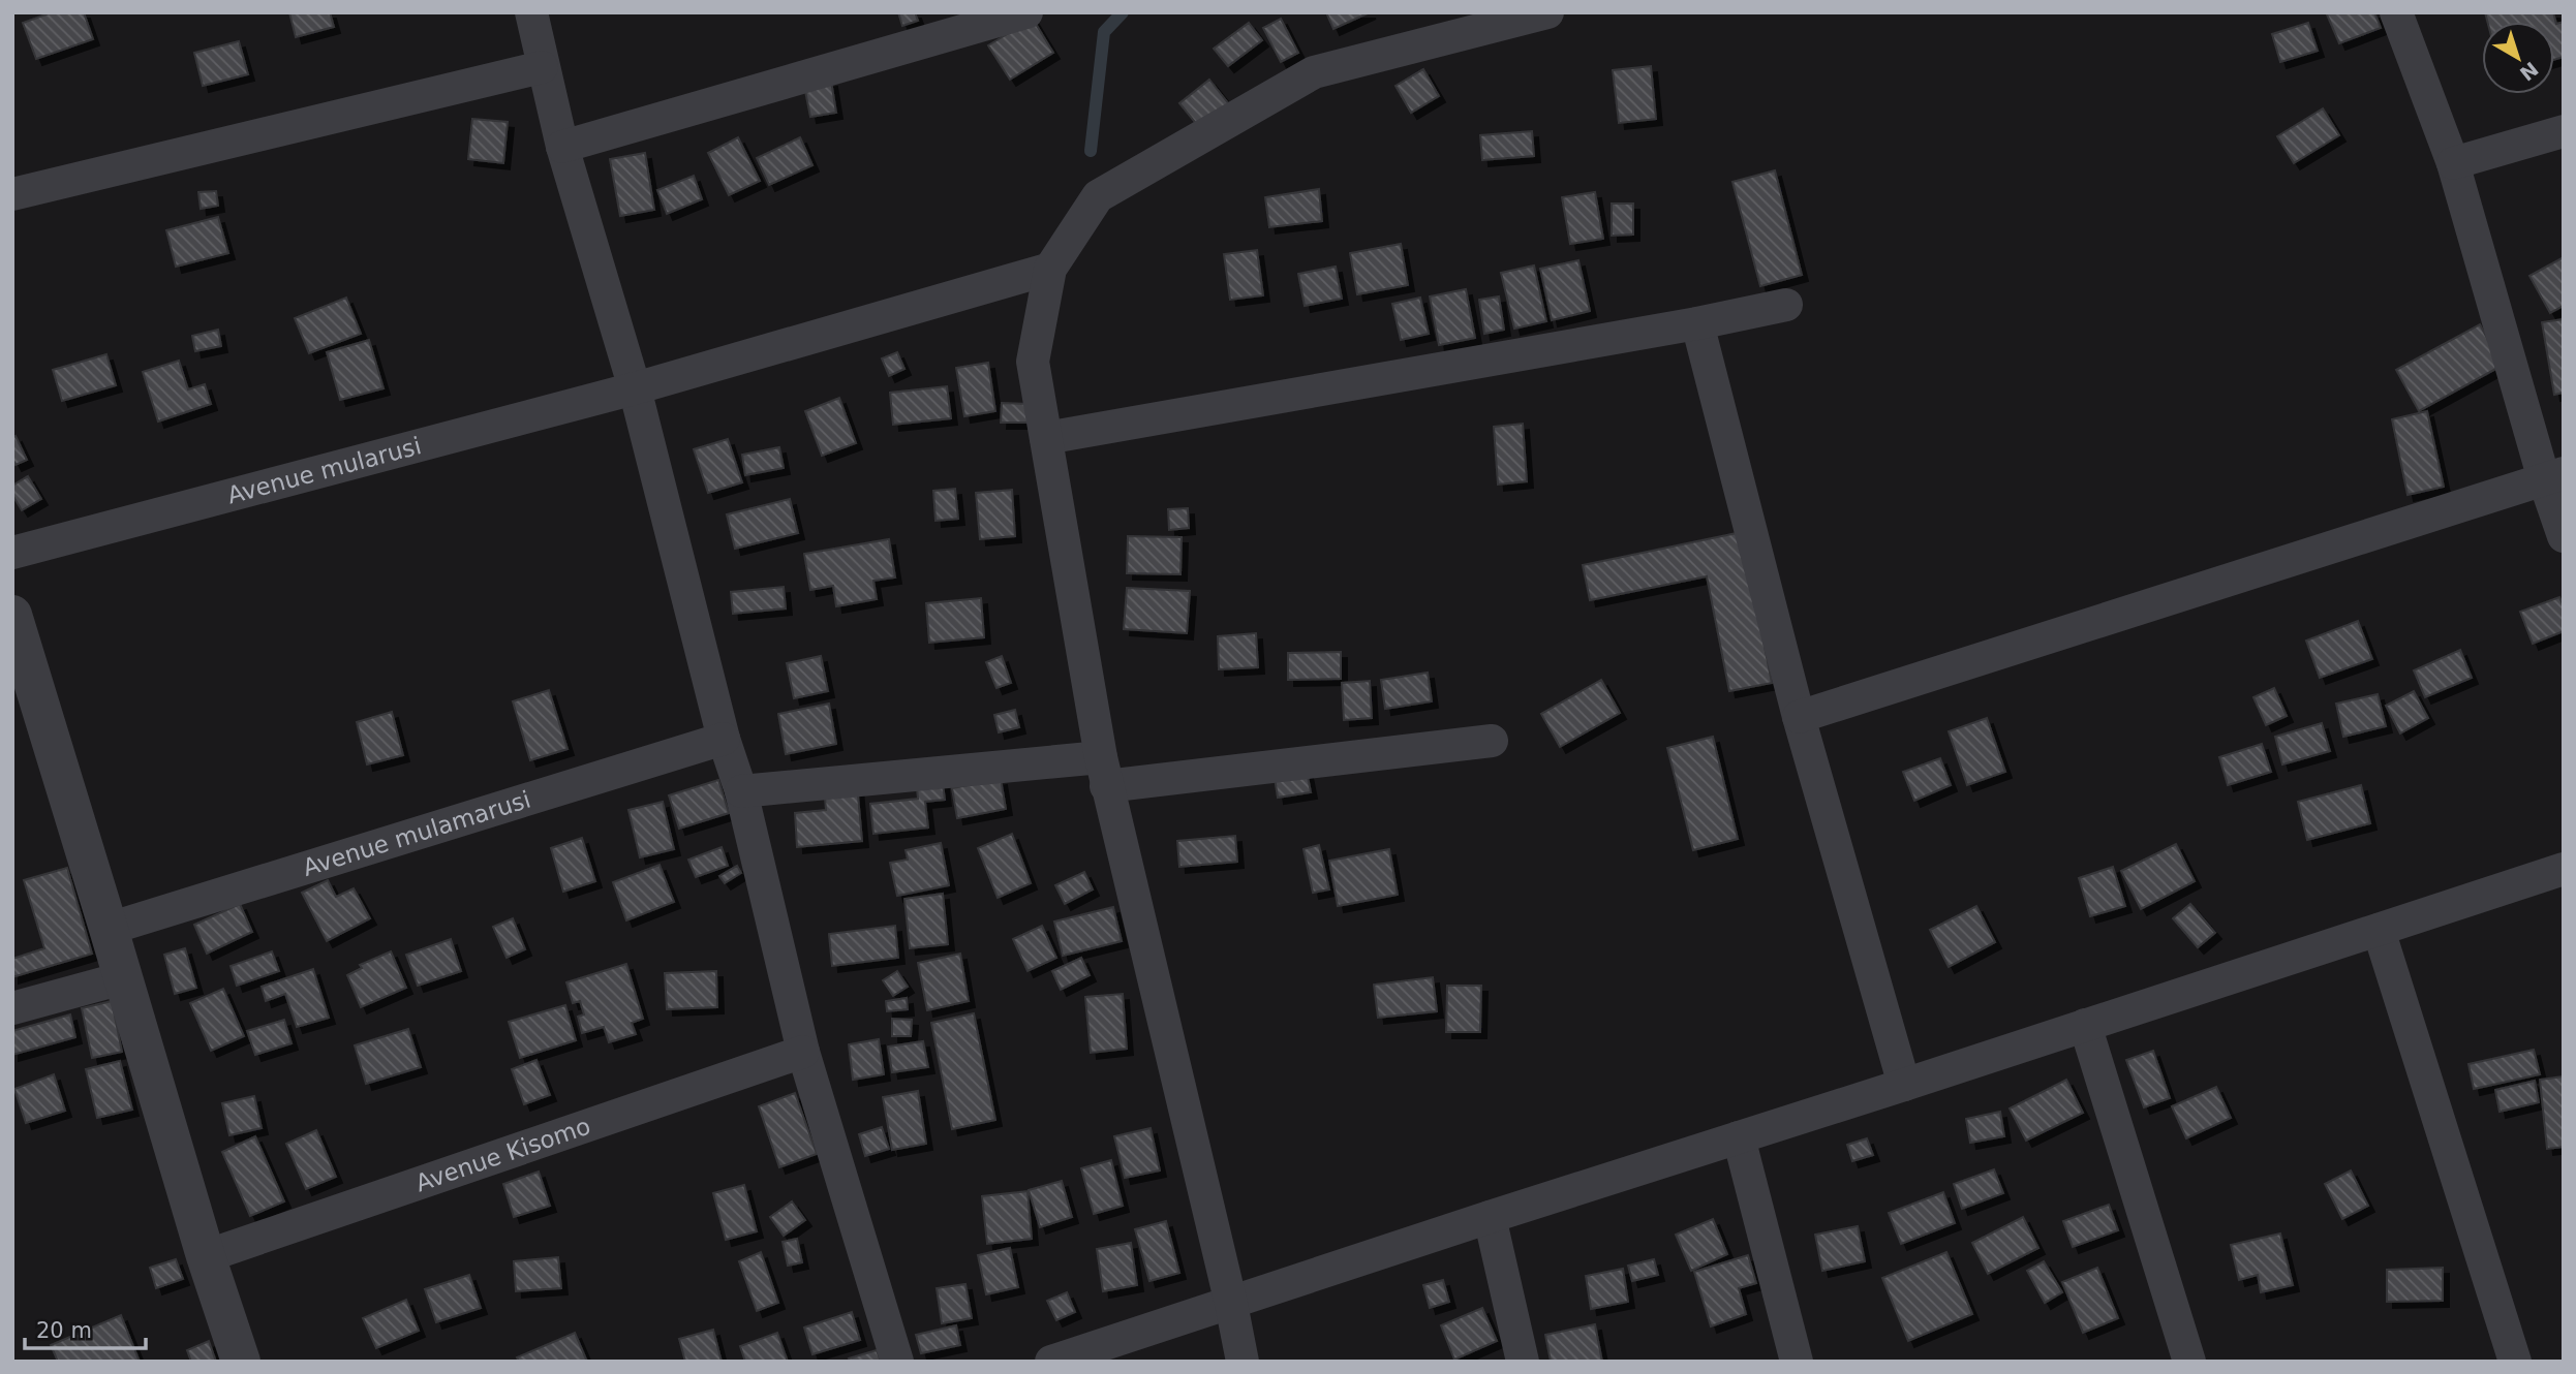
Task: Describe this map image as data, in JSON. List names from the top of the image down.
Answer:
{
  "streets": {
    "street": ["Avenue mularusi", "Avenue mulamarusi", "Avenue Kisomo"]
  },
  "scale_bar": "20 m",
  "north": "bottom right"
}
